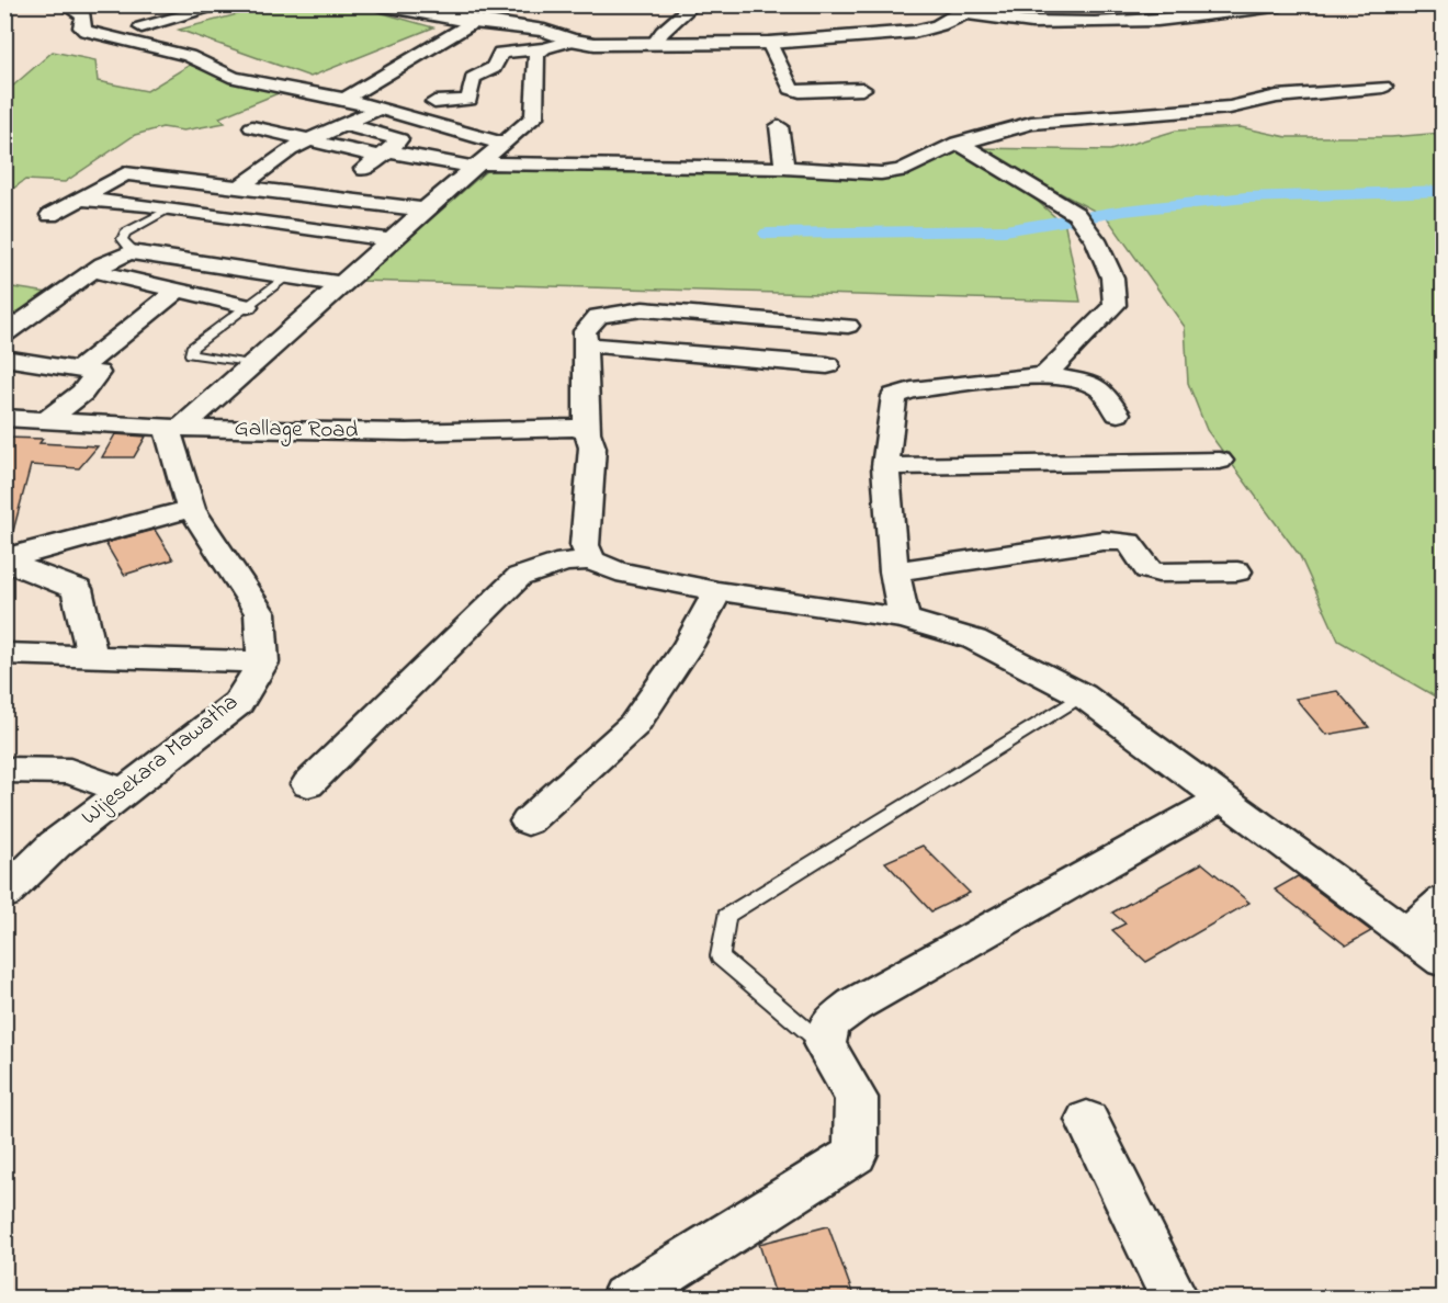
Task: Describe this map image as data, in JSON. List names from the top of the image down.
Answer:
{
  "streets": {
    "street": ["Gallage Road", "Wijesekara Mawatha"]
  }
}
